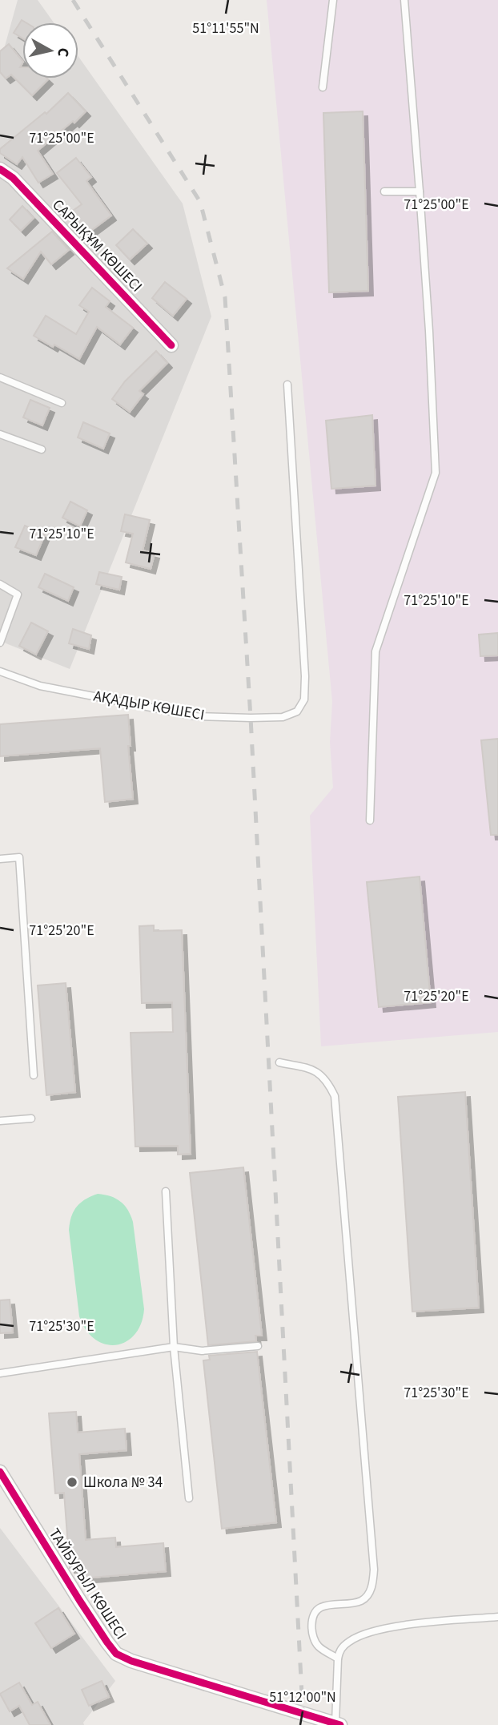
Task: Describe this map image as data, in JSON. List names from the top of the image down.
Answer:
{
  "streets": {
    "street": ["САРЫҚҰМ КӨШЕСІ", "ТАЙБУРЫЛ КӨШЕСІ"],
    "lane": ["АҚАДЫР КӨШЕСІ"]
  },
  "places": ["Школа № 34"],
  "north": "right",
  "coordinates": [
    "51°11'55\"N",
    "71°25'00\"E",
    "71°25'10\"E",
    "71°25'20\"E",
    "71°25'30\"E",
    "51°12'00\"N"
  ]
}
